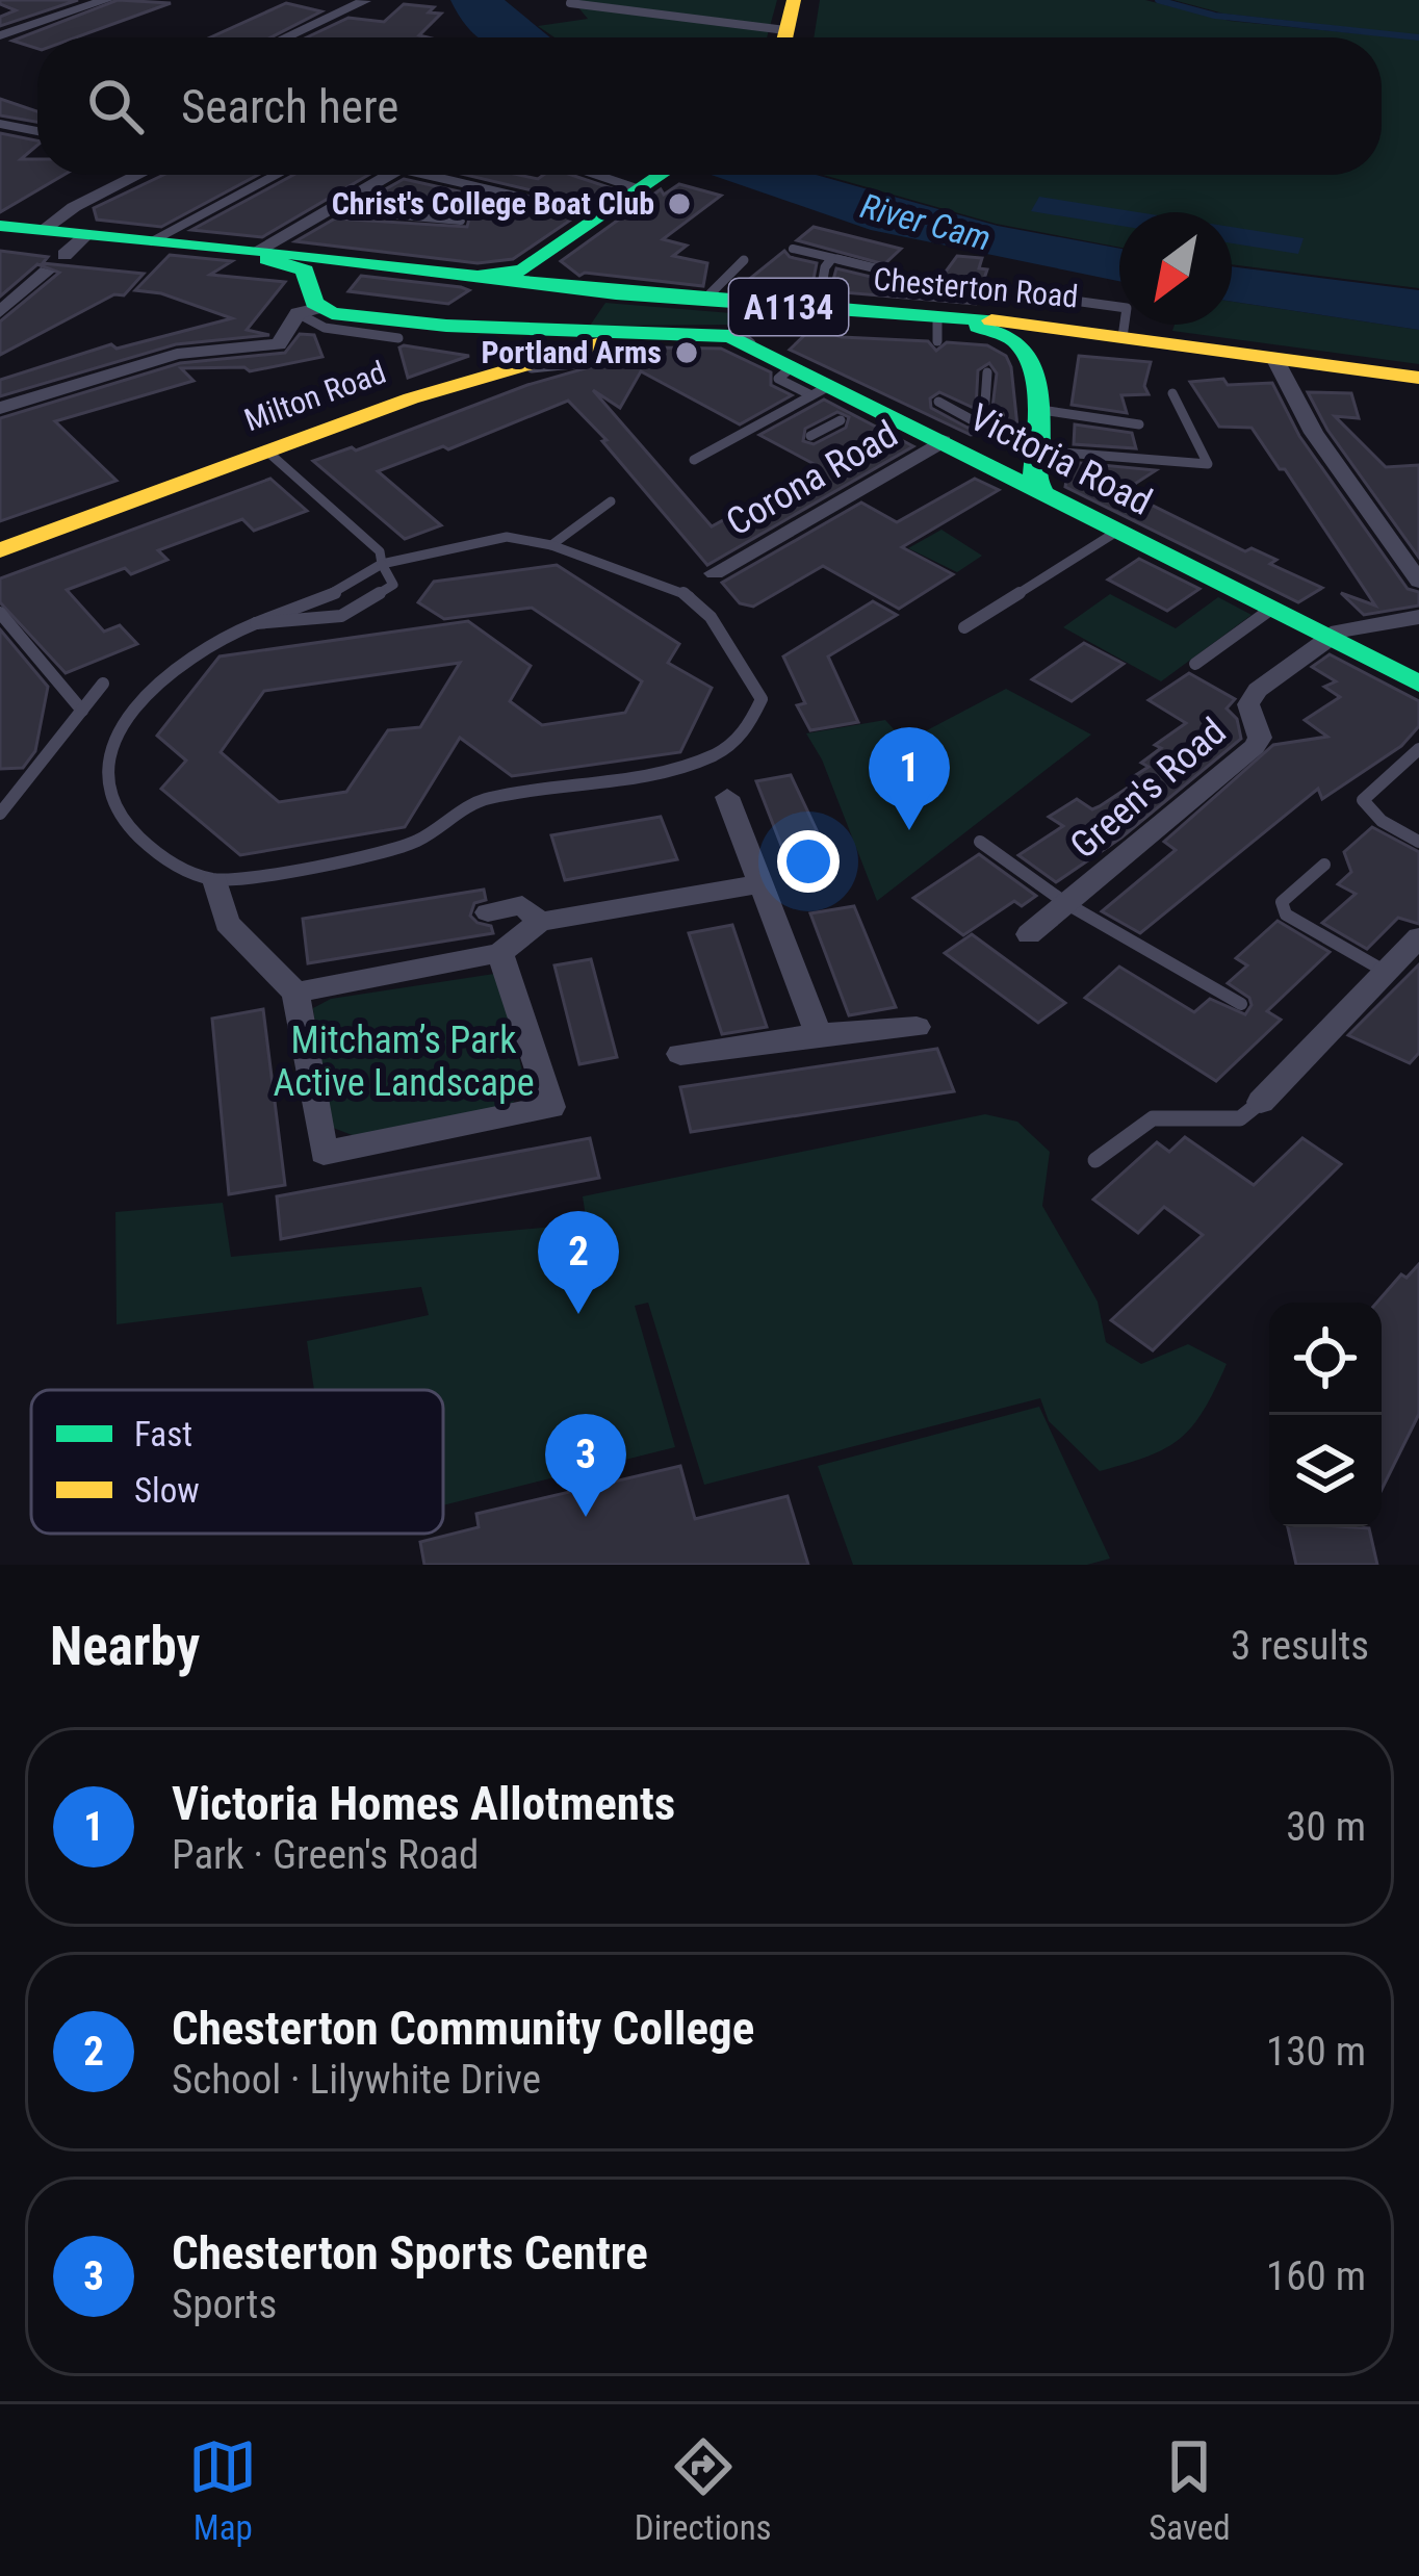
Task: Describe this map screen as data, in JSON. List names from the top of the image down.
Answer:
{
  "streets": {
    "main road": [
      "Chesterton Road",
      "A1134",
      "Milton Road",
      "Victoria Road"
    ],
    "street": ["Corona Road", "Green's Road"]
  },
  "crossings": [
    ["Chesterton Road", "A1134"],
    ["A1134", "Milton Road"],
    ["A1134", "Victoria Road"],
    ["Milton Road", "Victoria Road"],
    ["Victoria Road", "Corona Road"],
    ["Victoria Road", "Green's Road"]
  ],
  "water": ["River Cam"],
  "parks": ["Mitcham’s Park Active Landscape"],
  "places": ["Christ's College Boat Club", "Portland Arms"],
  "legend": ["Fast", "Slow"],
  "north": "bottom left",
  "page": {
    "search": "Search here",
    "pins": ["1", "2", "3"],
    "heading": ["Nearby", "3 results"],
    "list": [
      {
        "mark": "1",
        "name": "Victoria Homes Allotments",
        "note": "Park · Green's Road",
        "value": "30 m"
      },
      {
        "mark": "2",
        "name": "Chesterton Community College",
        "note": "School · Lilywhite Drive",
        "value": "130 m"
      },
      {
        "mark": "3",
        "name": "Chesterton Sports Centre",
        "note": "Sports",
        "value": "160 m"
      }
    ],
    "nav": ["Map", "Directions", "Saved"]
  }
}
